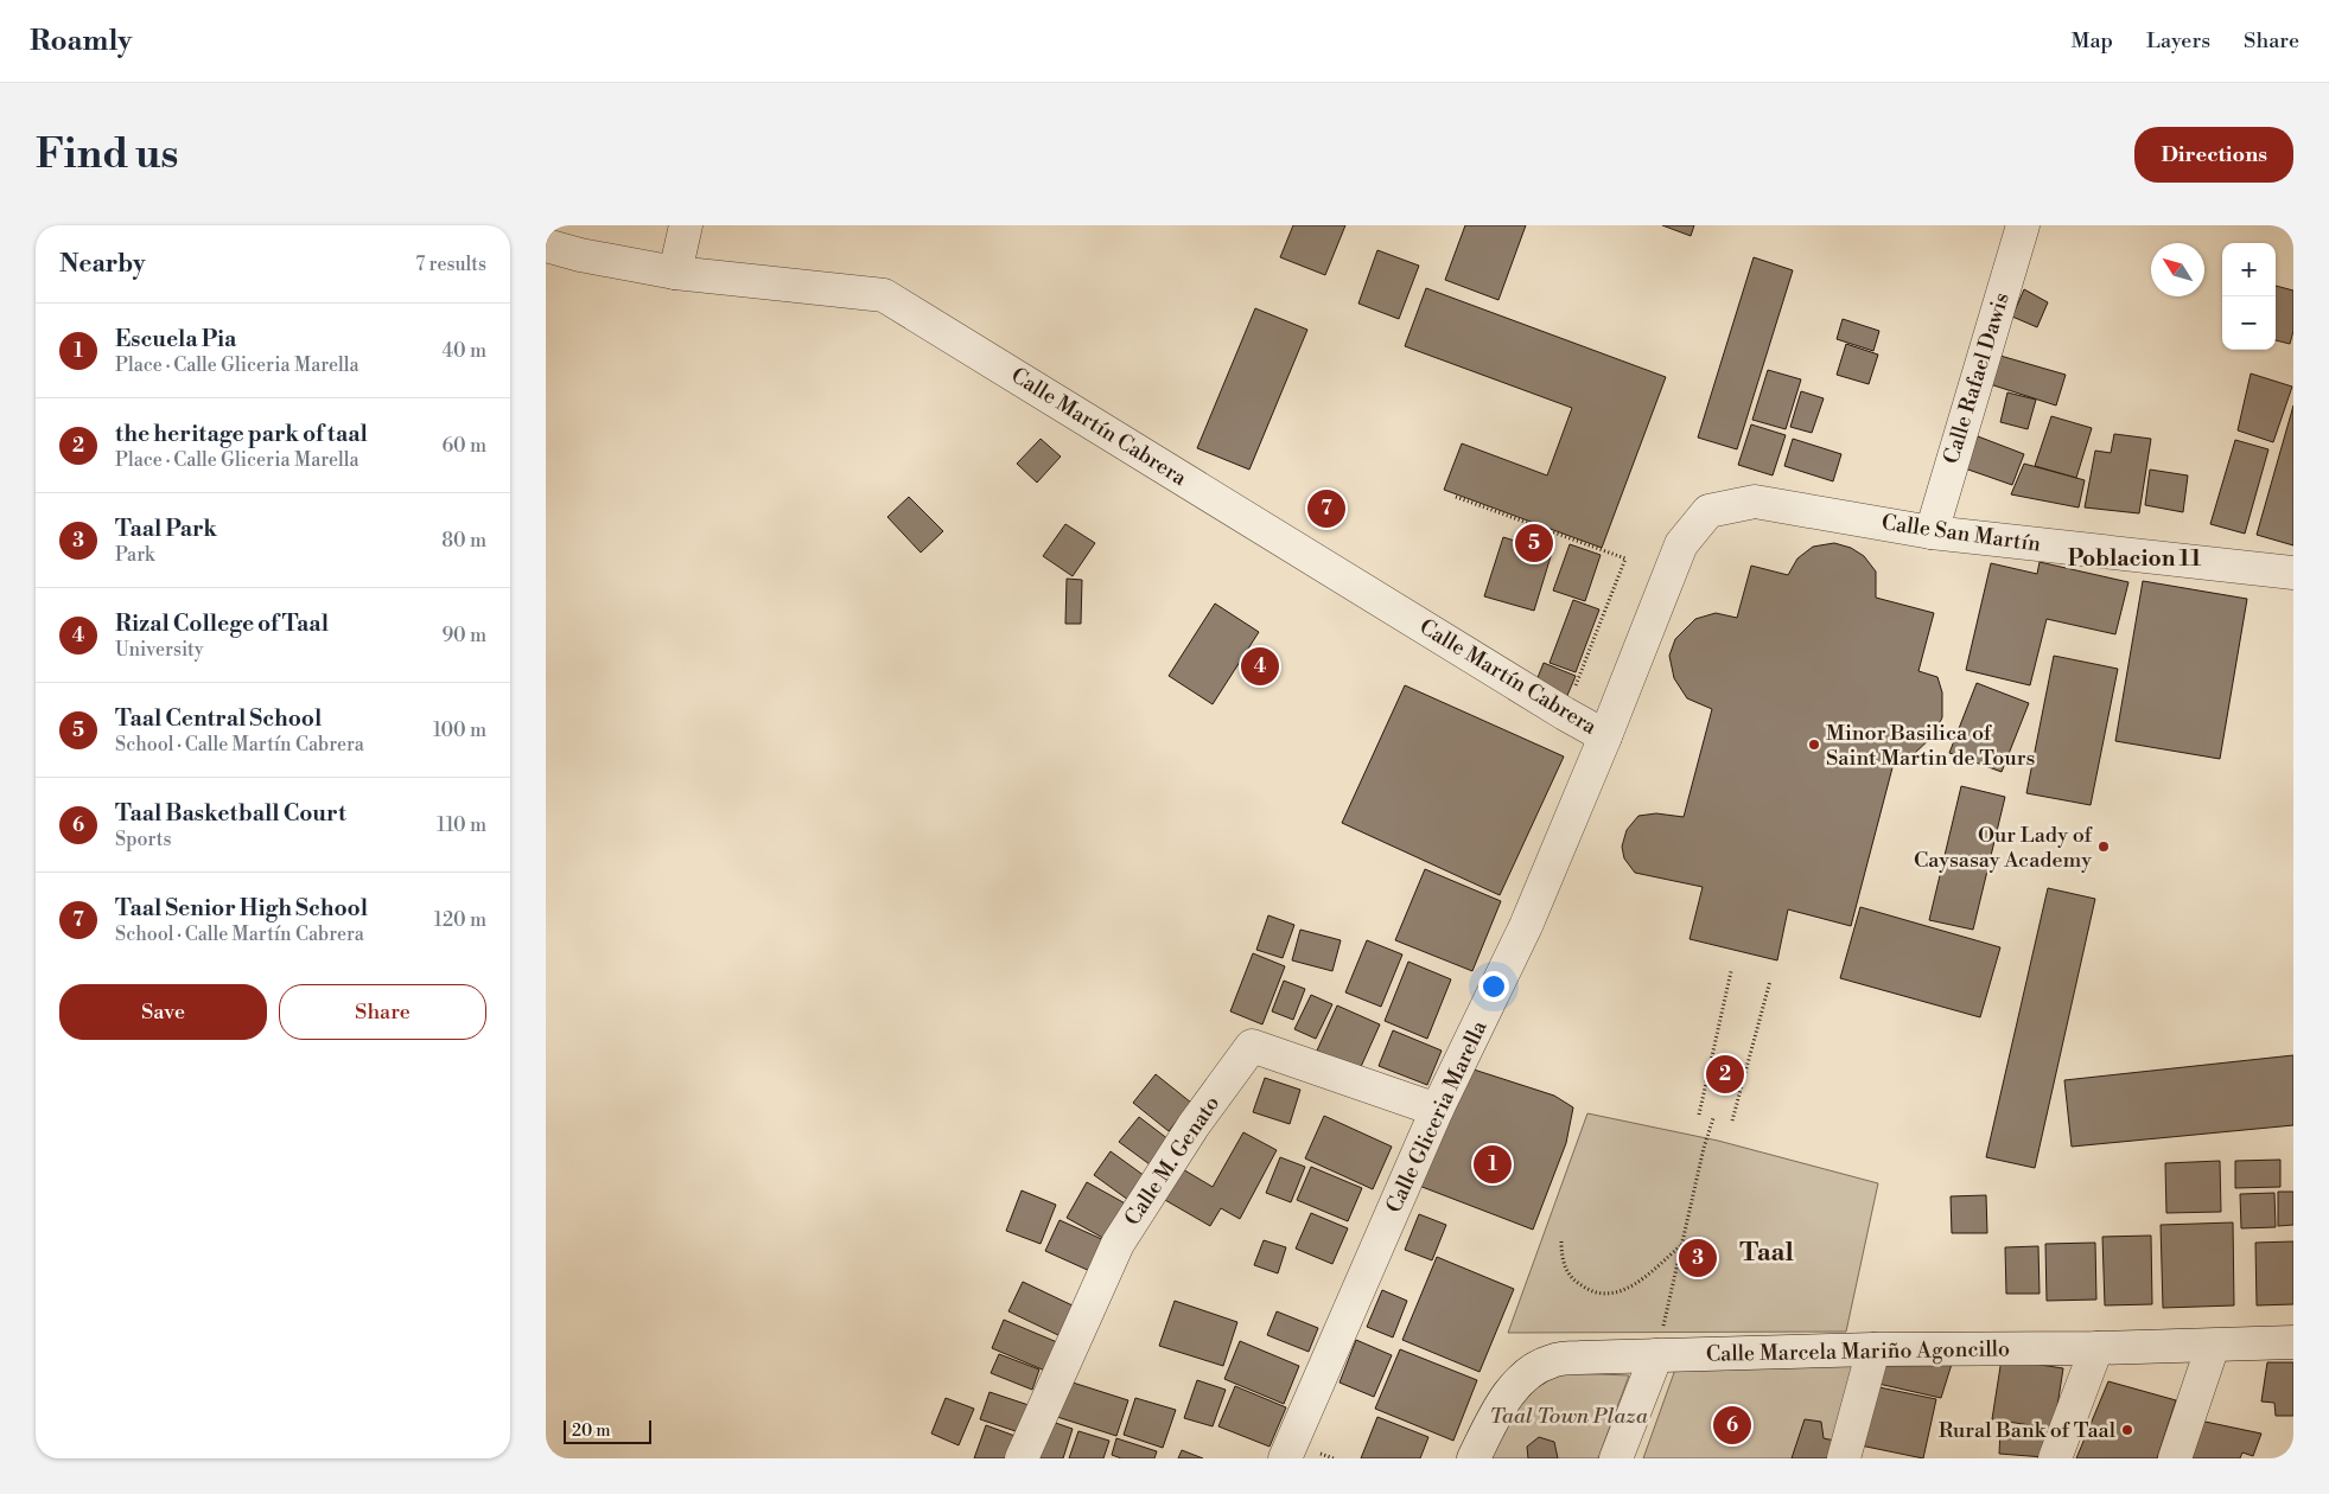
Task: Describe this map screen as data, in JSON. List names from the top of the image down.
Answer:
{
  "streets": {
    "street": [
      "Calle Rafael Dawis",
      "Calle Martín Cabrera",
      "Calle San Martín",
      "Calle Gliceria Marella",
      "Calle M. Genato",
      "Calle Marcela Mariño Agoncillo"
    ]
  },
  "crossings": [
    ["Calle Rafael Dawis", "Calle San Martín"],
    ["Calle Martín Cabrera", "Calle Gliceria Marella"],
    ["Calle San Martín", "Calle Gliceria Marella"],
    ["Calle Gliceria Marella", "Calle M. Genato"]
  ],
  "districts": ["Poblacion 11", "Taal"],
  "parks": ["Taal Town Plaza"],
  "places": ["Minor Basilica of Saint Martin de Tours", "Our Lady of Caysasay Academy", "Rural Bank of Taal"],
  "scale_bar": "20 m",
  "north": "top left",
  "page": {
    "header": "Roamly",
    "nav": ["Map", "Layers", "Share"],
    "buttons": [
      "Directions",
      ["Save", "Share"]
    ],
    "title": "Find us",
    "heading": ["Nearby", "7 results"],
    "map_buttons": ["+", "−"],
    "list": [
      {
        "mark": "1",
        "name": "Escuela Pia",
        "note": "Place · Calle Gliceria Marella",
        "value": "40 m"
      },
      {
        "mark": "2",
        "name": "the heritage park of taal",
        "note": "Place · Calle Gliceria Marella",
        "value": "60 m"
      },
      {
        "mark": "3",
        "name": "Taal Park",
        "note": "Park",
        "value": "80 m"
      },
      {
        "mark": "4",
        "name": "Rizal College of Taal",
        "note": "University",
        "value": "90 m"
      },
      {
        "mark": "5",
        "name": "Taal Central School",
        "note": "School · Calle Martín Cabrera",
        "value": "100 m"
      },
      {
        "mark": "6",
        "name": "Taal Basketball Court",
        "note": "Sports",
        "value": "110 m"
      },
      {
        "mark": "7",
        "name": "Taal Senior High School",
        "note": "School · Calle Martín Cabrera",
        "value": "120 m"
      }
    ],
    "pins": [
      "7",
      "5",
      "4",
      "2",
      "1",
      "3",
      "6"
    ],
    "scale": "20 m"
  }
}
